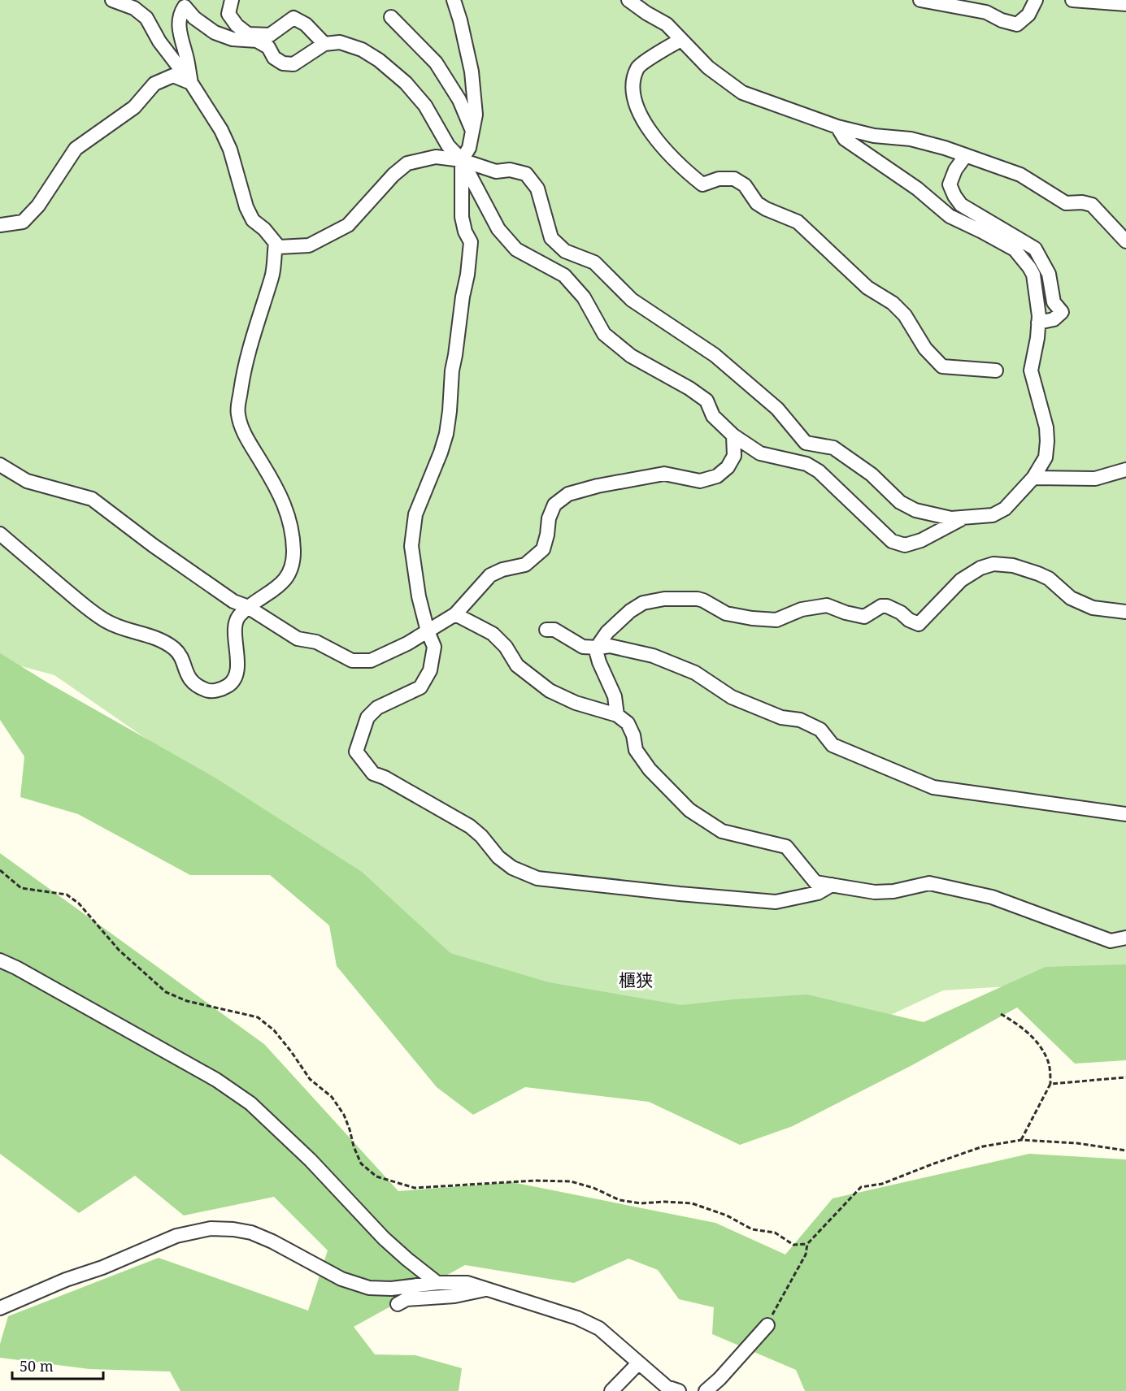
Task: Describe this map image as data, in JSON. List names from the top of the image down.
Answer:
{
  "districts": ["櫃狭"],
  "scale_bar": "50 m"
}
